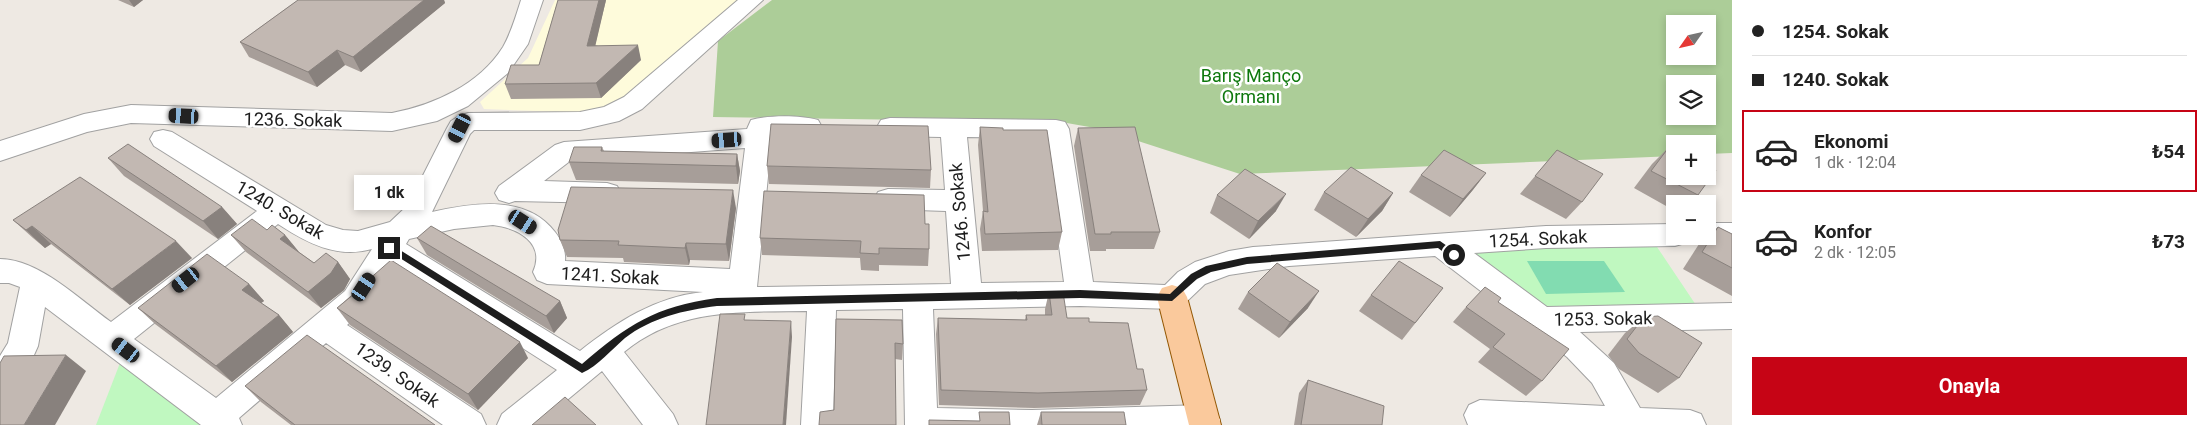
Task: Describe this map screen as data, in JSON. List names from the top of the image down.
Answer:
{
  "streets": {
    "street": [
      "1236. Sokak",
      "1240. Sokak",
      "1246. Sokak",
      "1254. Sokak",
      "1241. Sokak",
      "1253. Sokak",
      "1239. Sokak"
    ]
  },
  "crossings": [
    ["1240. Sokak", "1241. Sokak"],
    ["1254. Sokak", "1253. Sokak"]
  ],
  "parks": ["Barış Manço Ormanı"],
  "north": "bottom left",
  "page": {
    "banner": ["1254. Sokak", "1240. Sokak"],
    "map_buttons": ["+", "−"],
    "list": [
      {
        "name": "Ekonomi",
        "note": "1 dk · 12:04",
        "value": "₺54"
      },
      {
        "name": "Konfor",
        "note": "2 dk · 12:05",
        "value": "₺73"
      }
    ],
    "bubble": "1 dk",
    "buttons": "Onayla"
  }
}
